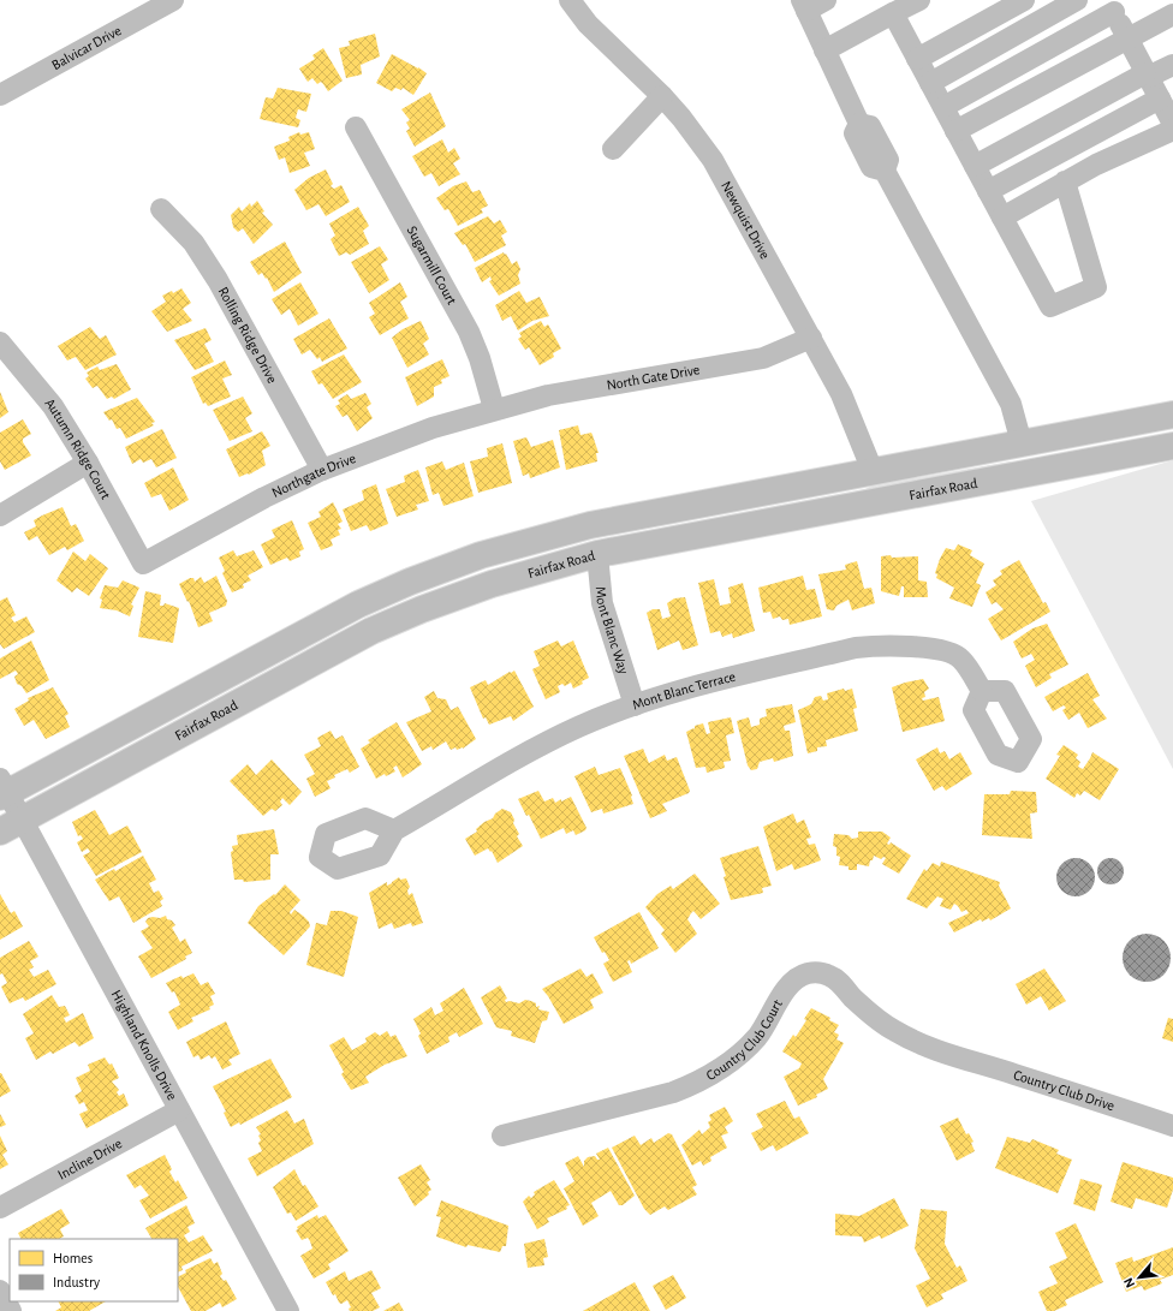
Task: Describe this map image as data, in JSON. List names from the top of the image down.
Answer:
{
  "streets": {
    "main road": ["Fairfax Road"],
    "street": [
      "Balvicar Drive",
      "Newquist Drive",
      "Sugarmill Court",
      "Rolling Ridge Drive",
      "North Gate Drive",
      "Autumn Ridge Court",
      "Northgate Drive",
      "Mont Blanc Way",
      "Mont Blanc Terrace",
      "Country Club Court",
      "Highland Knolls Drive",
      "Country Club Drive",
      "Incline Drive"
    ]
  },
  "crossings": [
    ["Newquist Drive", "North Gate Drive"],
    ["Newquist Drive", "Fairfax Road"],
    ["Sugarmill Court", "North Gate Drive"],
    ["Sugarmill Court", "Northgate Drive"],
    ["Rolling Ridge Drive", "Northgate Drive"],
    ["North Gate Drive", "Northgate Drive"],
    ["Autumn Ridge Court", "Northgate Drive"],
    ["Fairfax Road", "Mont Blanc Way"],
    ["Fairfax Road", "Highland Knolls Drive"],
    ["Mont Blanc Way", "Mont Blanc Terrace"],
    ["Country Club Court", "Country Club Drive"],
    ["Highland Knolls Drive", "Incline Drive"]
  ],
  "legend": ["Homes", "Industry"],
  "north": "bottom left"
}
